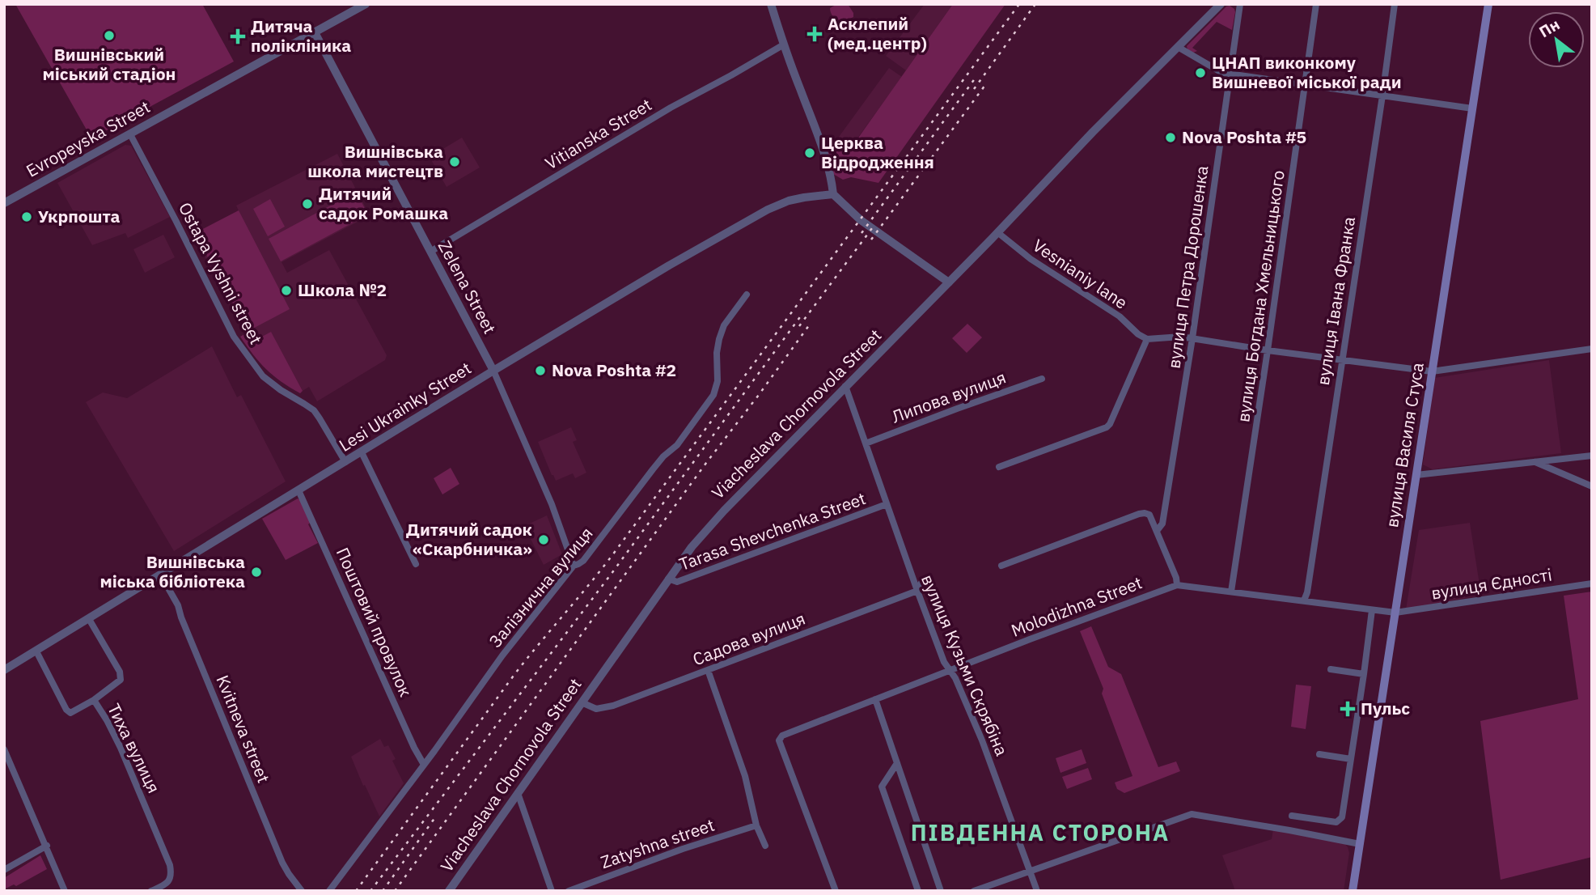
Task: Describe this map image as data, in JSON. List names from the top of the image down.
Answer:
{
  "streets": {
    "main road": ["вулиця Василя Стуса"],
    "street": [
      "Vitianska Street",
      "Evropeyska Street",
      "вулиця Петра Дорошенка",
      "Ostapa Vyshni street",
      "Vesnianiy lane",
      "Zelena Street",
      "вулиця Богдана Хмельницького",
      "вулиця Івана Франка",
      "Липова вулиця",
      "Lesi Ukrainky Street",
      "Viacheslava Chornovola Street",
      "Tarasa Shevchenka Street",
      "вулиця Єдності",
      "Залізнична вулиця",
      "Molodizhna Street",
      "Поштовий провулок",
      "Садова вулиця",
      "вулиця Кузьми Скрябіна",
      "Kvitneva street",
      "Тиха вулиця",
      "Zatyshna street"
    ]
  },
  "crossings": [
    ["Vitianska Street", "Zelena Street"],
    ["Evropeyska Street", "Ostapa Vyshni street"],
    ["Evropeyska Street", "Zelena Street"],
    ["Ostapa Vyshni street", "Lesi Ukrainky Street"],
    ["Vesnianiy lane", "Viacheslava Chornovola Street"],
    ["Zelena Street", "Lesi Ukrainky Street"],
    ["Zelena Street", "Залізнична вулиця"],
    ["вулиця Богдана Хмельницького", "Molodizhna Street"],
    ["вулиця Івана Франка", "Molodizhna Street"],
    ["Липова вулиця", "вулиця Кузьми Скрябіна"],
    ["Lesi Ukrainky Street", "Поштовий провулок"],
    ["Lesi Ukrainky Street", "Kvitneva street"],
    ["Lesi Ukrainky Street", "Тиха вулиця"],
    ["Viacheslava Chornovola Street", "Tarasa Shevchenka Street"],
    ["Viacheslava Chornovola Street", "Садова вулиця"],
    ["Viacheslava Chornovola Street", "вулиця Кузьми Скрябіна"],
    ["вулиця Василя Стуса", "вулиця Єдності"],
    ["вулиця Василя Стуса", "Molodizhna Street"],
    ["Tarasa Shevchenka Street", "вулиця Кузьми Скрябіна"],
    ["вулиця Єдності", "Molodizhna Street"],
    ["Залізнична вулиця", "Поштовий провулок"],
    ["Molodizhna Street", "вулиця Кузьми Скрябіна"],
    ["Садова вулиця", "вулиця Кузьми Скрябіна"]
  ],
  "districts": ["ПІВДЕННА СТОРОНА"],
  "places": {
    "health": ["Асклепий (мед.центр)", "Дитяча полікліника", "Пульс"],
    "other": [
      "Вишнівський міський стадіон",
      "ЦНАП виконкому Вишневої міської ради",
      "Nova Poshta #5",
      "Церква Відродження",
      "Вишнівська школа мистецтв",
      "Дитячий садок Ромашка",
      "Укрпошта",
      "Школа №2",
      "Nova Poshta #2",
      "Дитячий садок «Скарбничка»",
      "Вишнівська міська бібліотека"
    ]
  },
  "north": "top left"
}
